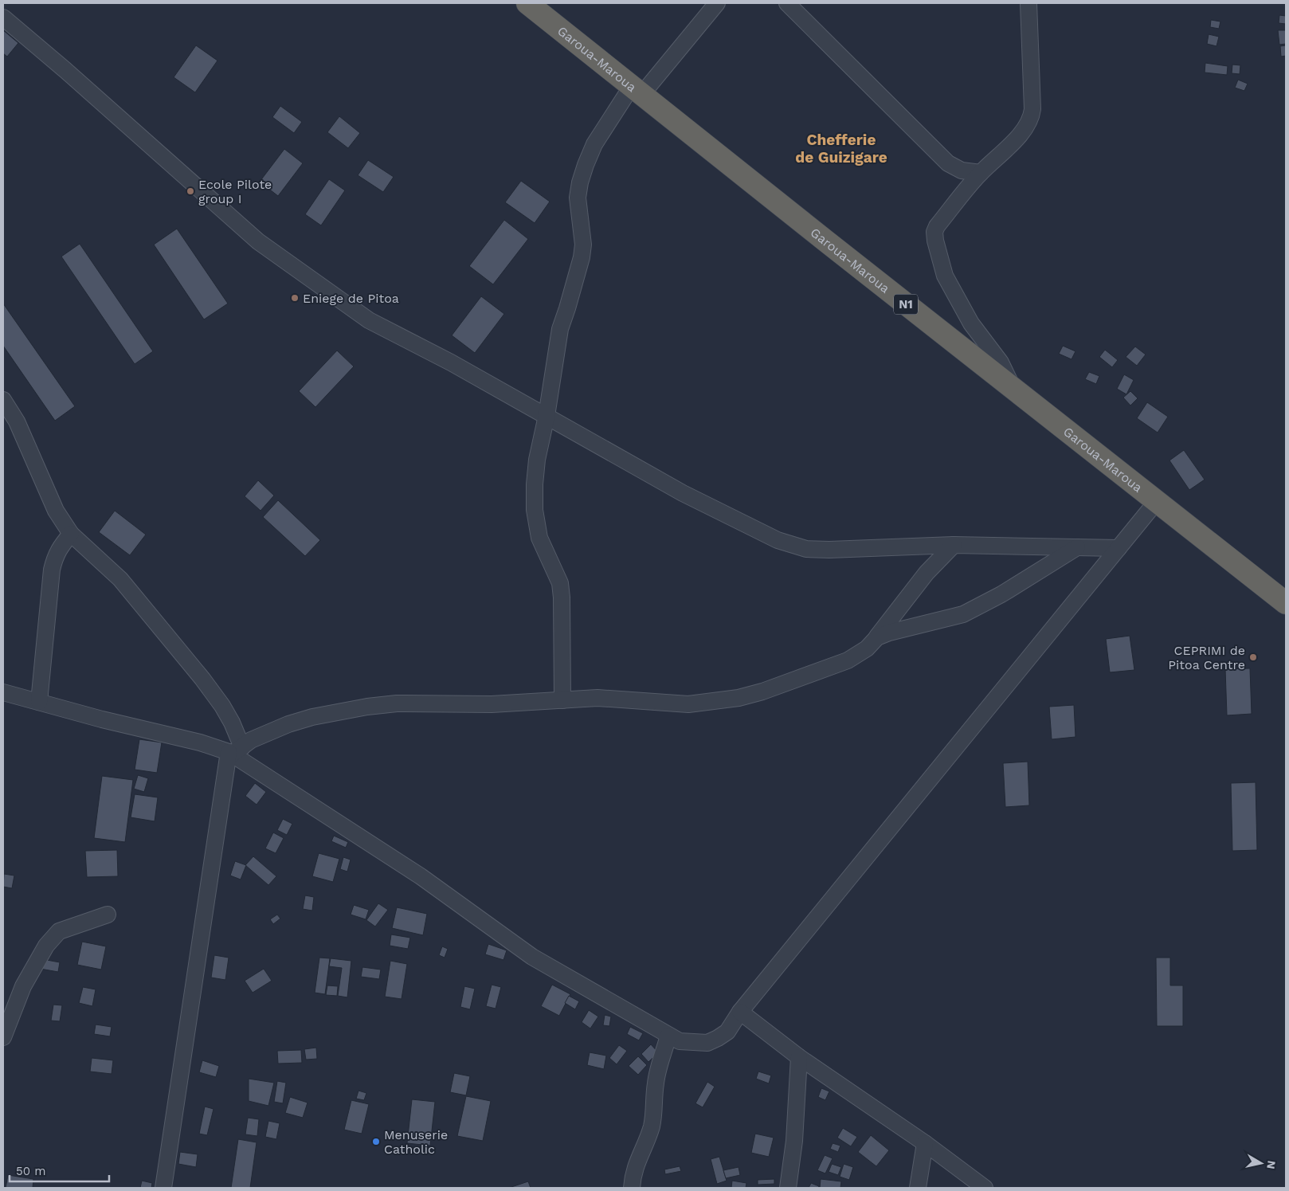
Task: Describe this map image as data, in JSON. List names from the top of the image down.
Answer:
{
  "streets": {
    "highway": ["Garoua-Maroua", "N1"]
  },
  "districts": ["Chefferie de Guizigare"],
  "places": [
    "Ecole Pilote group I",
    "Eniege de Pitoa",
    "CEPRIMI de Pitoa Centre",
    "Menuserie Catholic"
  ],
  "scale_bar": "50 m",
  "north": "right"
}
